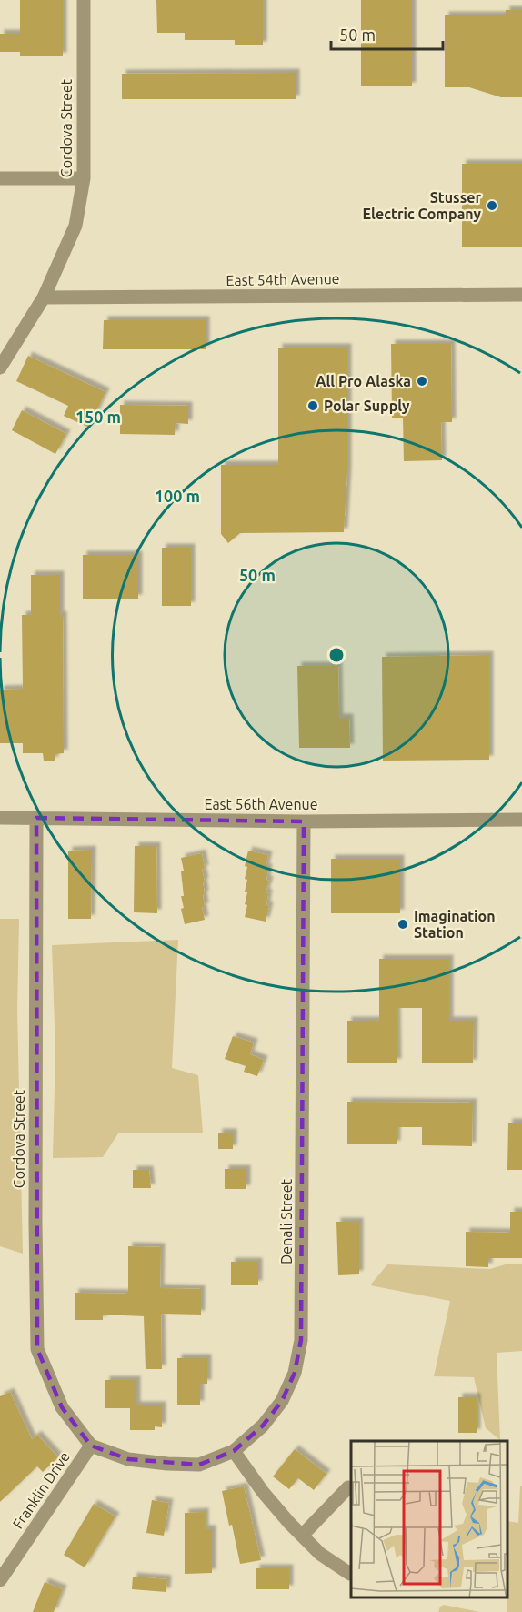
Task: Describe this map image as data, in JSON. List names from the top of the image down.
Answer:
{
  "streets": {
    "street": [
      "Cordova Street",
      "East 54th Avenue",
      "East 56th Avenue",
      "Denali Street",
      "Franklin Drive"
    ]
  },
  "crossings": [
    ["Cordova Street", "East 54th Avenue"],
    ["Cordova Street", "East 56th Avenue"],
    ["Cordova Street", "Denali Street"],
    ["Cordova Street", "Franklin Drive"],
    ["East 56th Avenue", "Denali Street"],
    ["Denali Street", "Franklin Drive"]
  ],
  "places": [
    "Stusser Electric Company",
    "All Pro Alaska",
    "Polar Supply",
    "Imagination Station"
  ],
  "scale_bar": "50 m",
  "rings": ["150 m", "100 m", "50 m"]
}
